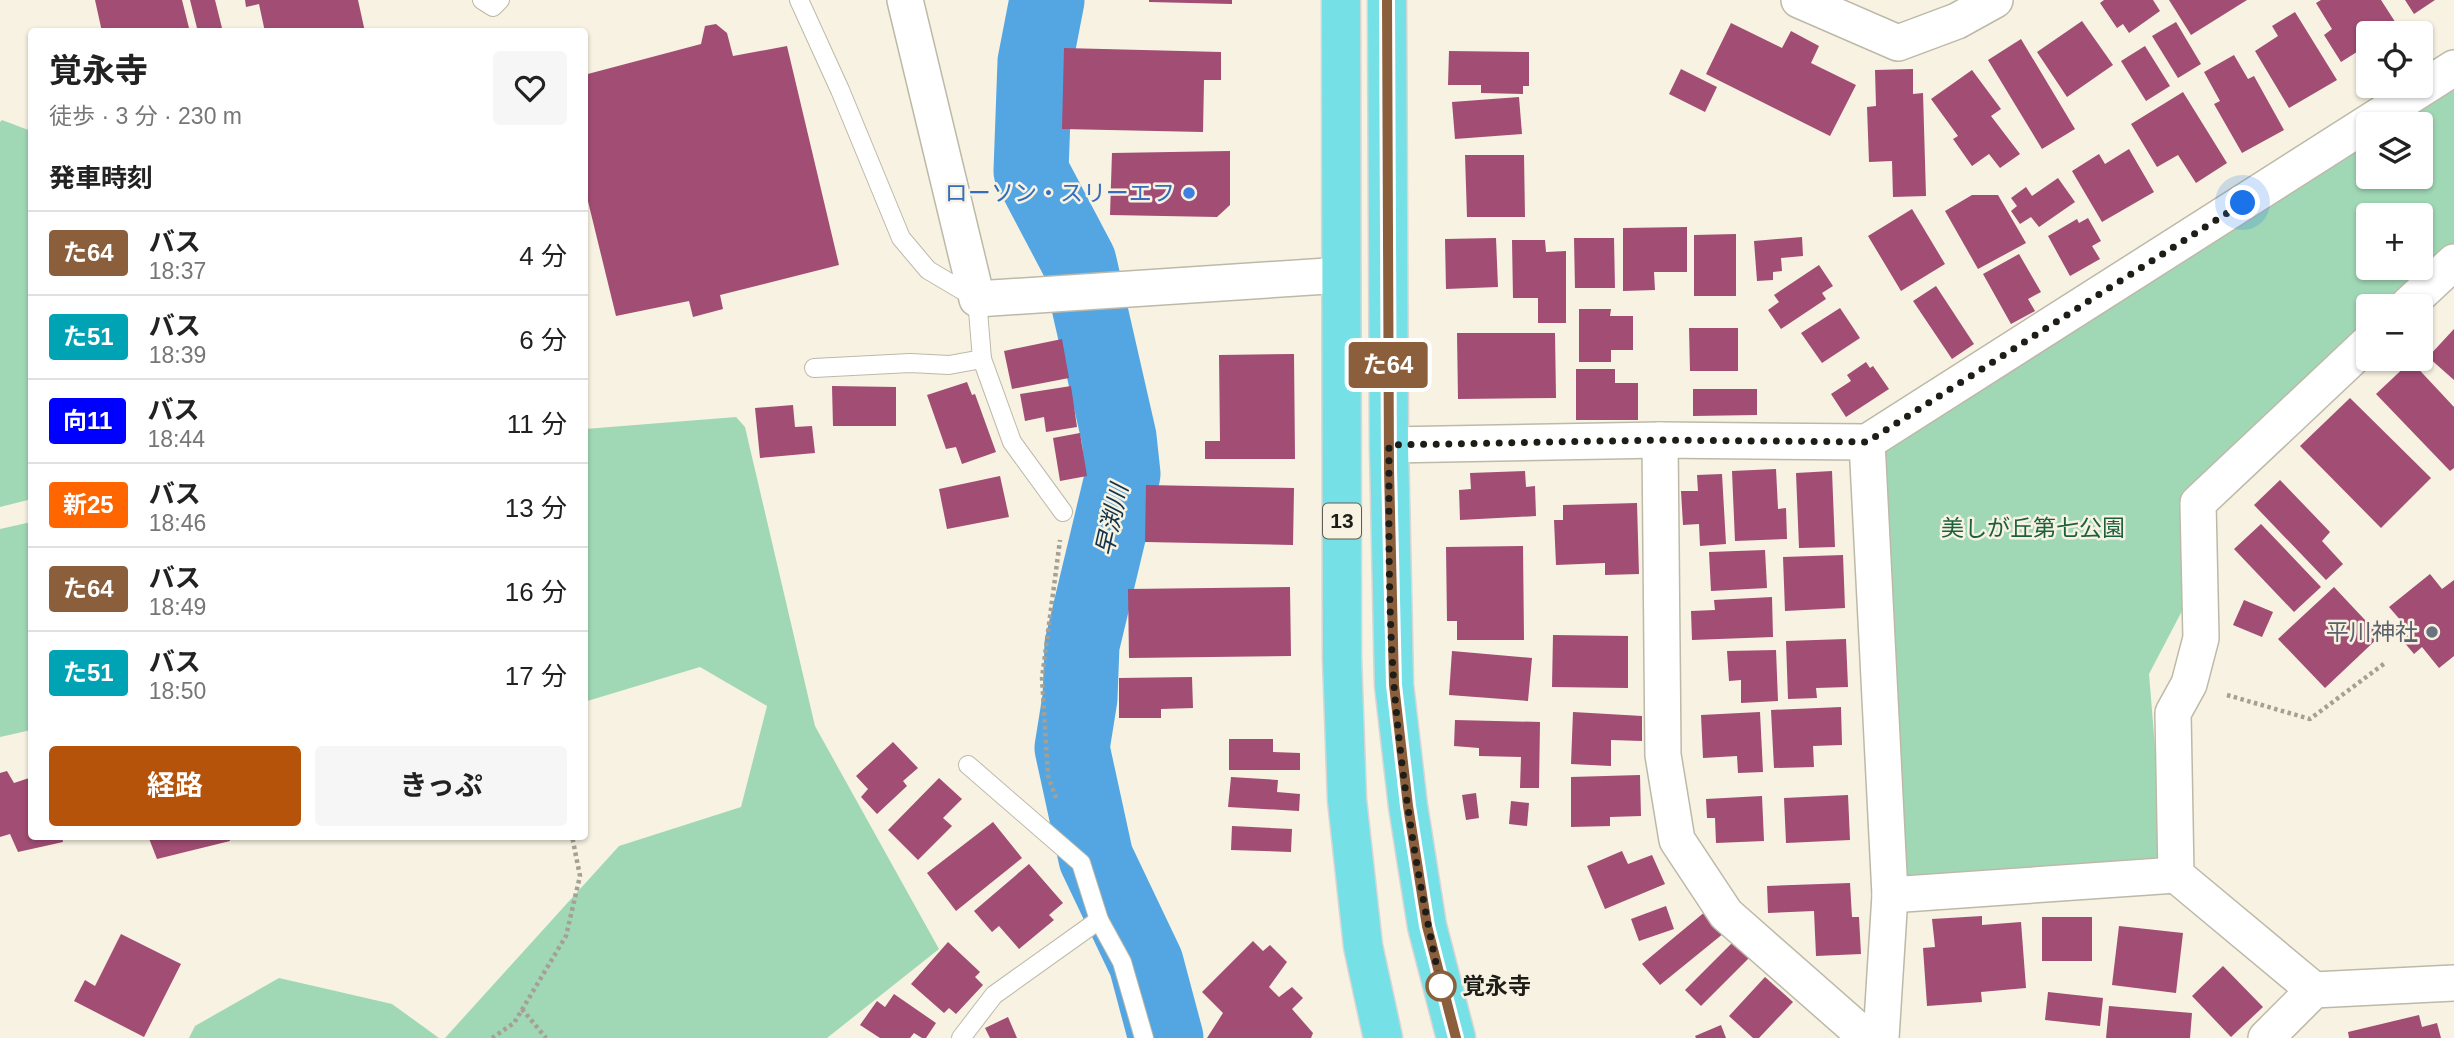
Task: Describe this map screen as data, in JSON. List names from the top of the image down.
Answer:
{
  "streets": {
    "main road": ["13"]
  },
  "water": ["早渕川"],
  "parks": ["美しが丘第七公園"],
  "places": ["ローソン・スリーエフ", "平川神社", "覚永寺"],
  "lines": ["bus line た64"],
  "page": {
    "on_map": "た64",
    "map_buttons": ["+", "−"],
    "heading": [
      ["覚永寺", "徒歩 · 3 分 · 230 m"],
      "発車時刻"
    ],
    "list": [
      {
        "mark": "た64",
        "name": "バス",
        "note": "18:37",
        "value": "4 分"
      },
      {
        "mark": "た51",
        "name": "バス",
        "note": "18:39",
        "value": "6 分"
      },
      {
        "mark": "向11",
        "name": "バス",
        "note": "18:44",
        "value": "11 分"
      },
      {
        "mark": "新25",
        "name": "バス",
        "note": "18:46",
        "value": "13 分"
      },
      {
        "mark": "た64",
        "name": "バス",
        "note": "18:49",
        "value": "16 分"
      },
      {
        "mark": "た51",
        "name": "バス",
        "note": "18:50",
        "value": "17 分"
      }
    ],
    "buttons": ["経路", "きっぷ"]
  }
}
